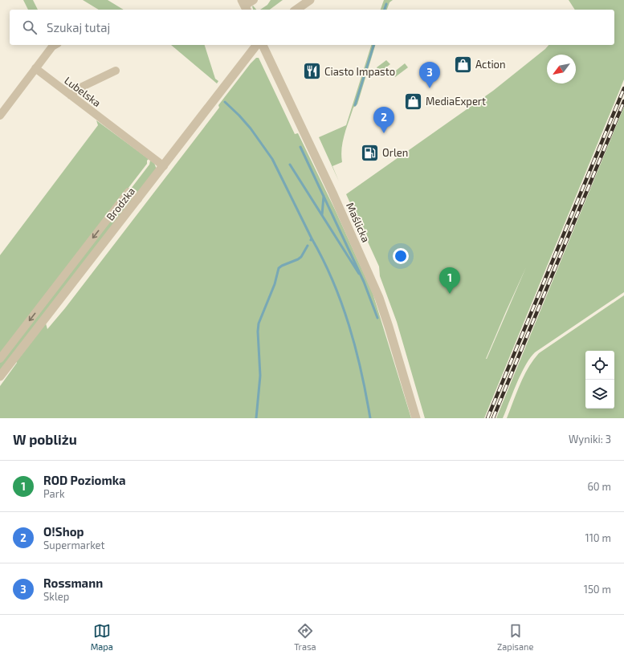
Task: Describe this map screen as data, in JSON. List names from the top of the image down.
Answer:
{
  "streets": {
    "street": ["Lubelska", "Brodzka", "Maślicka"]
  },
  "crossings": [
    ["Lubelska", "Brodzka"]
  ],
  "places": {
    "shop": ["Action", "MediaExpert"],
    "restaurant": ["Ciasto Impasto"],
    "fuel station": ["Orlen"]
  },
  "north": "bottom left",
  "page": {
    "search": "Szukaj tutaj",
    "pins": ["3", "2", "1"],
    "heading": ["W pobliżu", "Wyniki: 3"],
    "list": [
      {
        "mark": "1",
        "name": "ROD Poziomka",
        "note": "Park",
        "value": "60 m"
      },
      {
        "mark": "2",
        "name": "O!Shop",
        "note": "Supermarket",
        "value": "110 m"
      },
      {
        "mark": "3",
        "name": "Rossmann",
        "note": "Sklep",
        "value": "150 m"
      }
    ],
    "nav": ["Mapa", "Trasa", "Zapisane"]
  }
}
